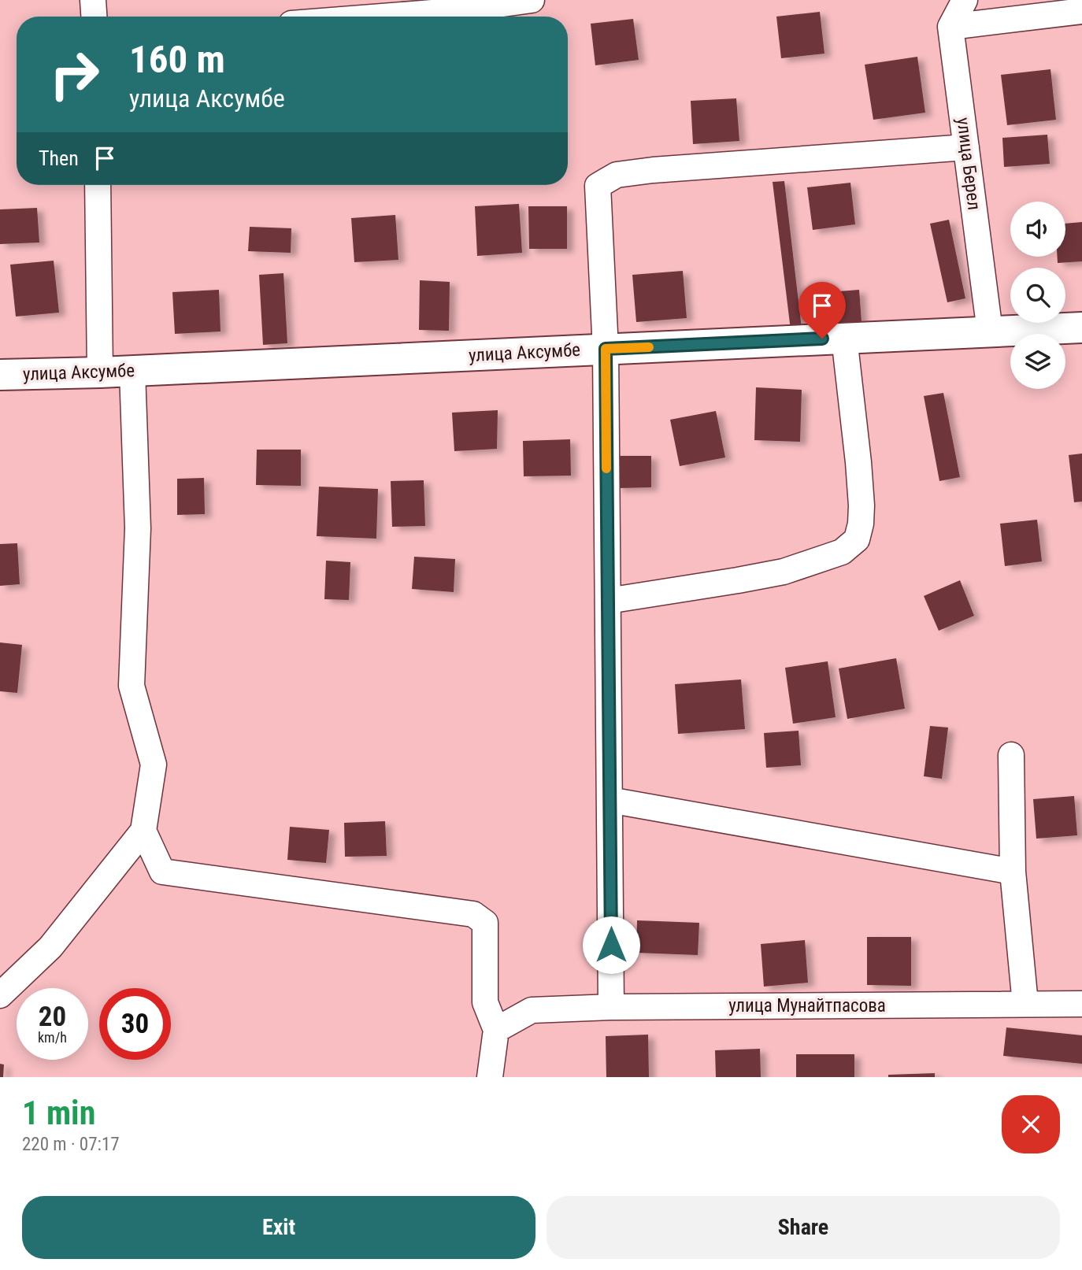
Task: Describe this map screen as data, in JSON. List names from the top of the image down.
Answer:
{
  "streets": {
    "main road": ["улица Аксумбе"],
    "street": ["улица Берел", "улица Мунайтпасова"]
  },
  "crossings": [
    ["улица Берел", "улица Аксумбе"]
  ],
  "page": {
    "turn": ["160 m", "улица Аксумбе"],
    "then": "Then",
    "speed": "20 km/h",
    "limit": "30",
    "heading": ["1 min", "220 m · 07:17"],
    "buttons": ["Exit", "Share"]
  }
}
